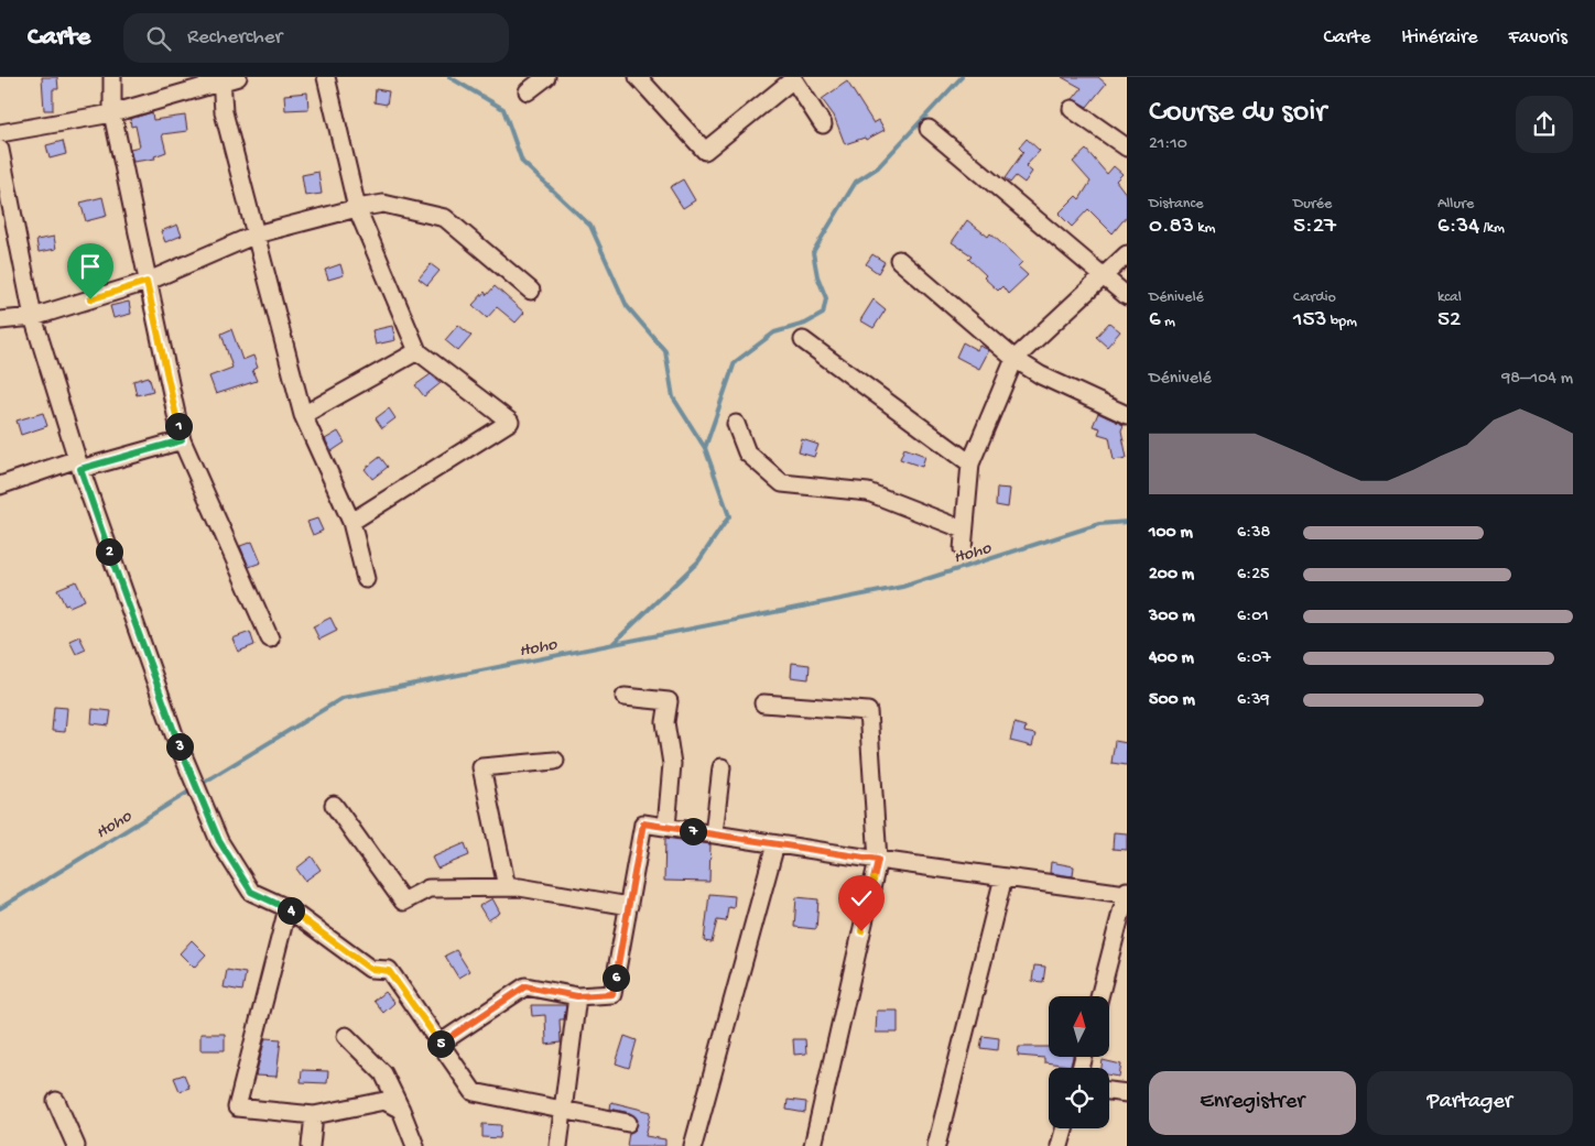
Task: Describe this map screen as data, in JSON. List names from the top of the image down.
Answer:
{
  "water": ["Hoho"],
  "north": "top",
  "page": {
    "header": "Carte",
    "search": "Rechercher",
    "nav": ["Carte", "Itinéraire", "Favoris"],
    "heading": ["Course du soir", "21:10"],
    "stats": [
      ["Distance", "0.83 km"],
      ["Durée", "5:27"],
      ["Allure", "6:34 /km"],
      ["Dénivelé", "6 m"],
      ["Cardio", "153 bpm"],
      ["kcal", "52"]
    ],
    "chart": ["Dénivelé", "98–104 m"],
    "pins": [
      "1",
      "2",
      "3",
      "7",
      "4",
      "6",
      "5"
    ],
    "list": [
      {
        "name": "100 m",
        "note": "6:38"
      },
      {
        "name": "200 m",
        "note": "6:25"
      },
      {
        "name": "300 m",
        "note": "6:01"
      },
      {
        "name": "400 m",
        "note": "6:07"
      },
      {
        "name": "500 m",
        "note": "6:39"
      }
    ],
    "buttons": ["Enregistrer", "Partager"]
  }
}
